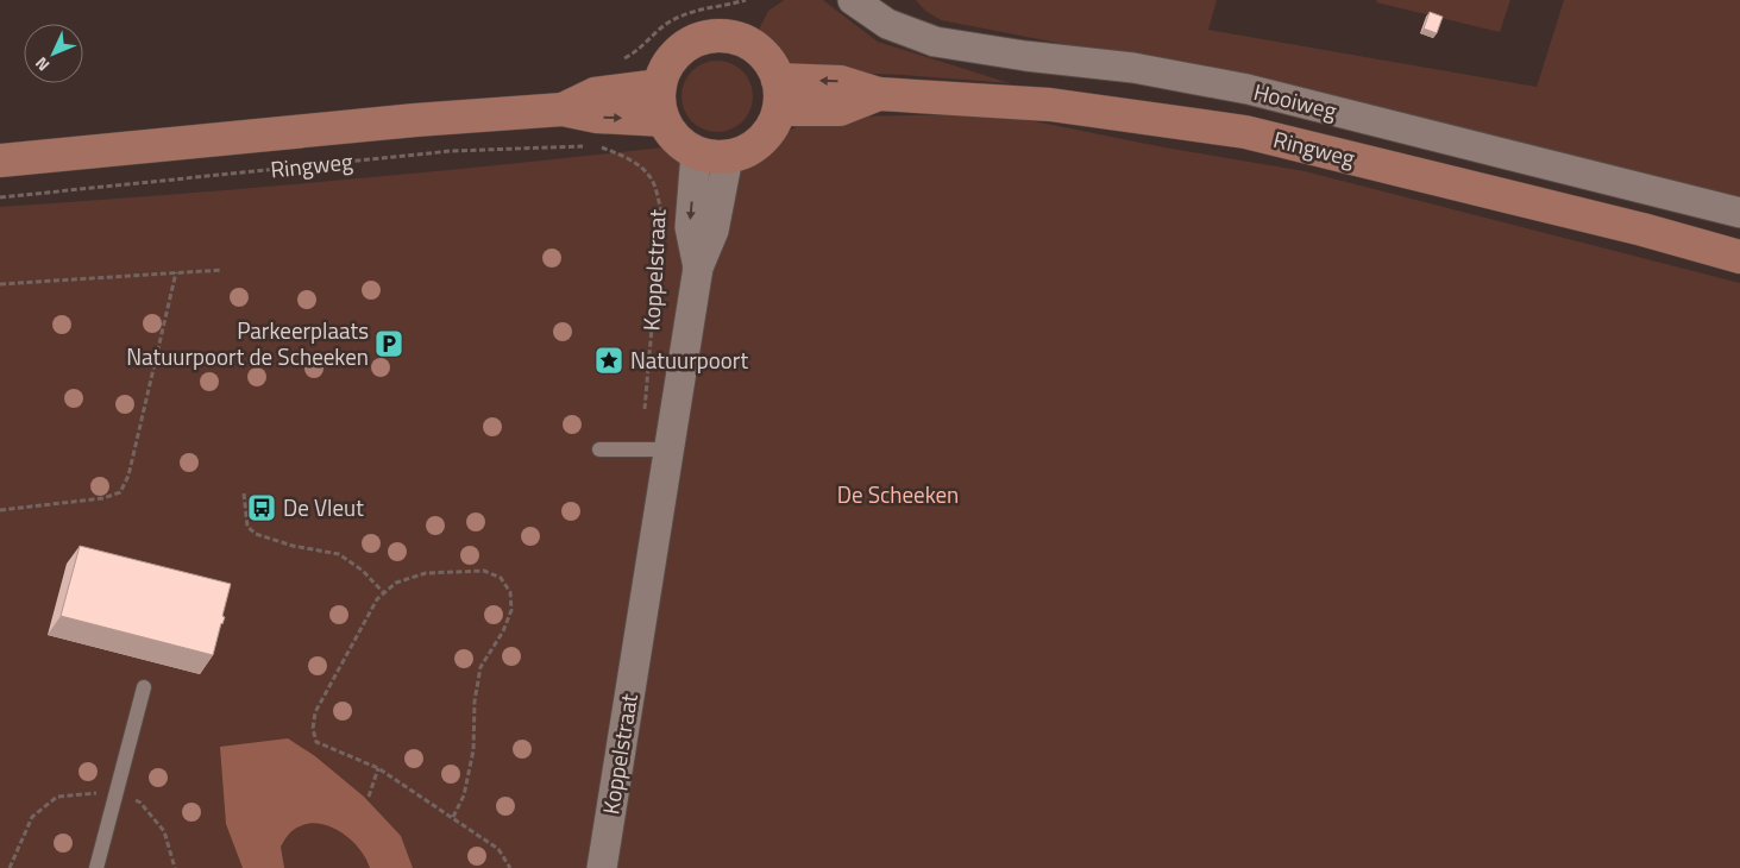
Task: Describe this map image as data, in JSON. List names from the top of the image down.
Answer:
{
  "streets": {
    "main road": ["Ringweg"],
    "street": ["Hooiweg", "Koppelstraat"]
  },
  "crossings": [
    ["Ringweg", "Koppelstraat"]
  ],
  "parks": ["De Scheeken"],
  "places": {
    "parking": ["Parkeerplaats Natuurpoort de Scheeken"],
    "place": ["Natuurpoort"],
    "bus stop": ["De Vleut"]
  },
  "north": "bottom left"
}
